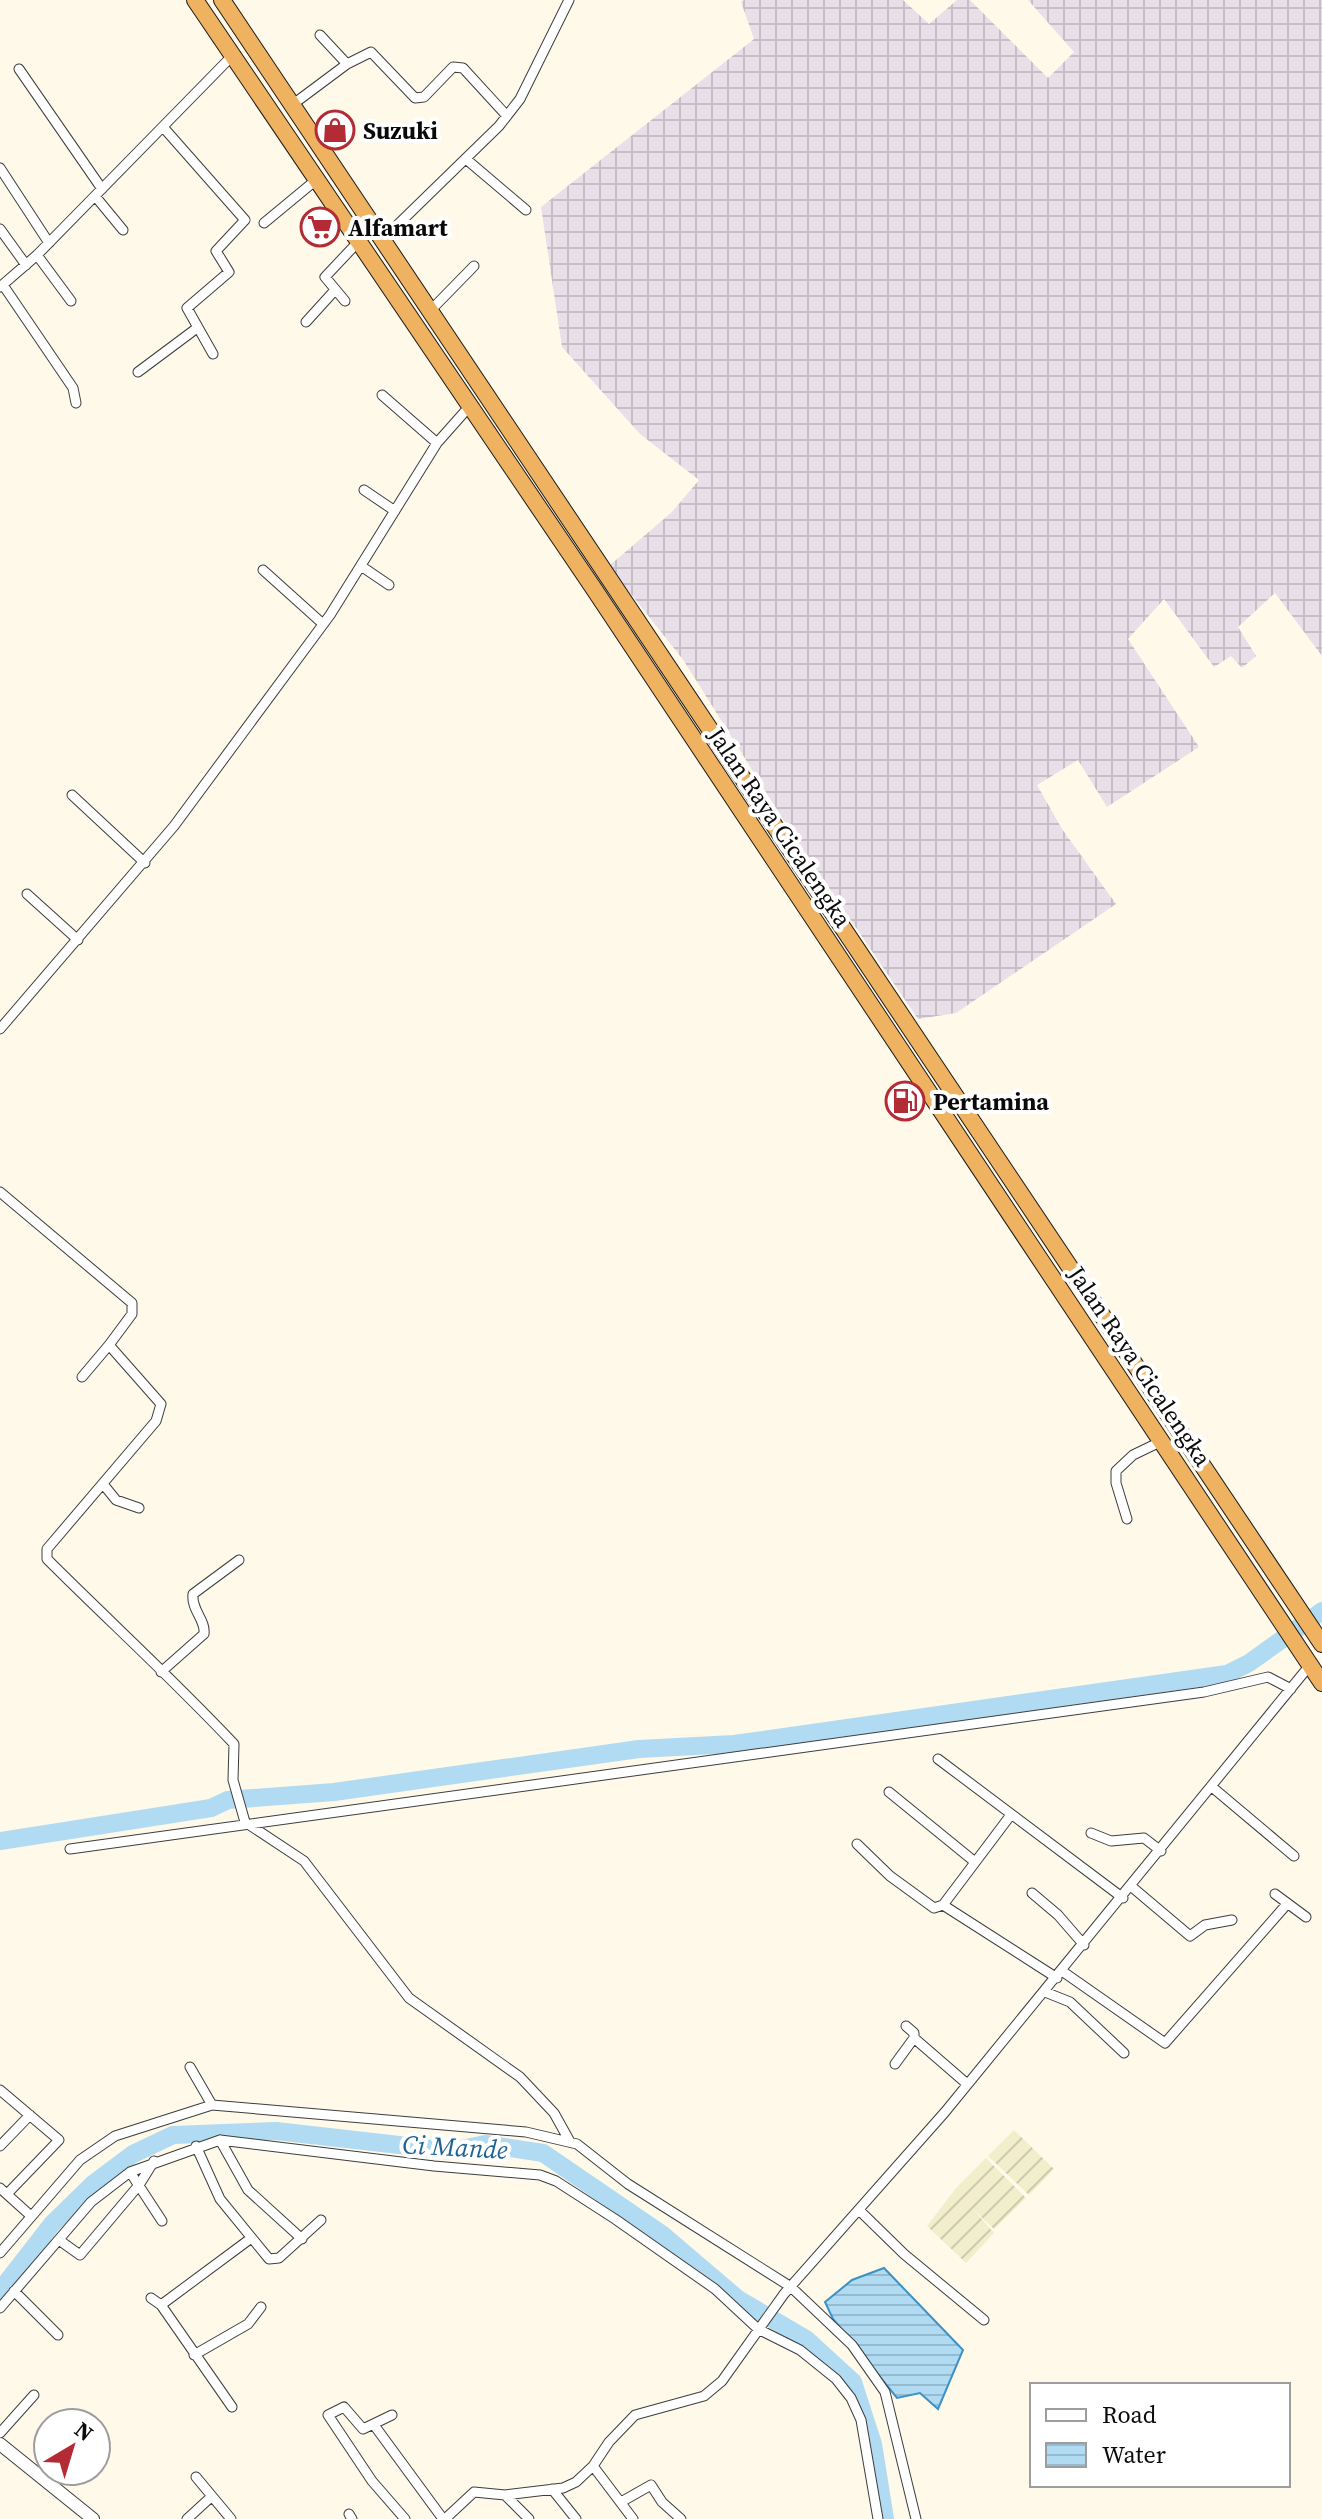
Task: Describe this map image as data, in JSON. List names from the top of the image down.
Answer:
{
  "streets": {
    "highway": ["Jalan Raya Cicalengka"]
  },
  "water": ["Ci Mande"],
  "places": {
    "shop": ["Suzuki"],
    "supermarket": ["Alfamart"],
    "fuel station": ["Pertamina"]
  },
  "legend": ["Road", "Water"],
  "north": "top right"
}
